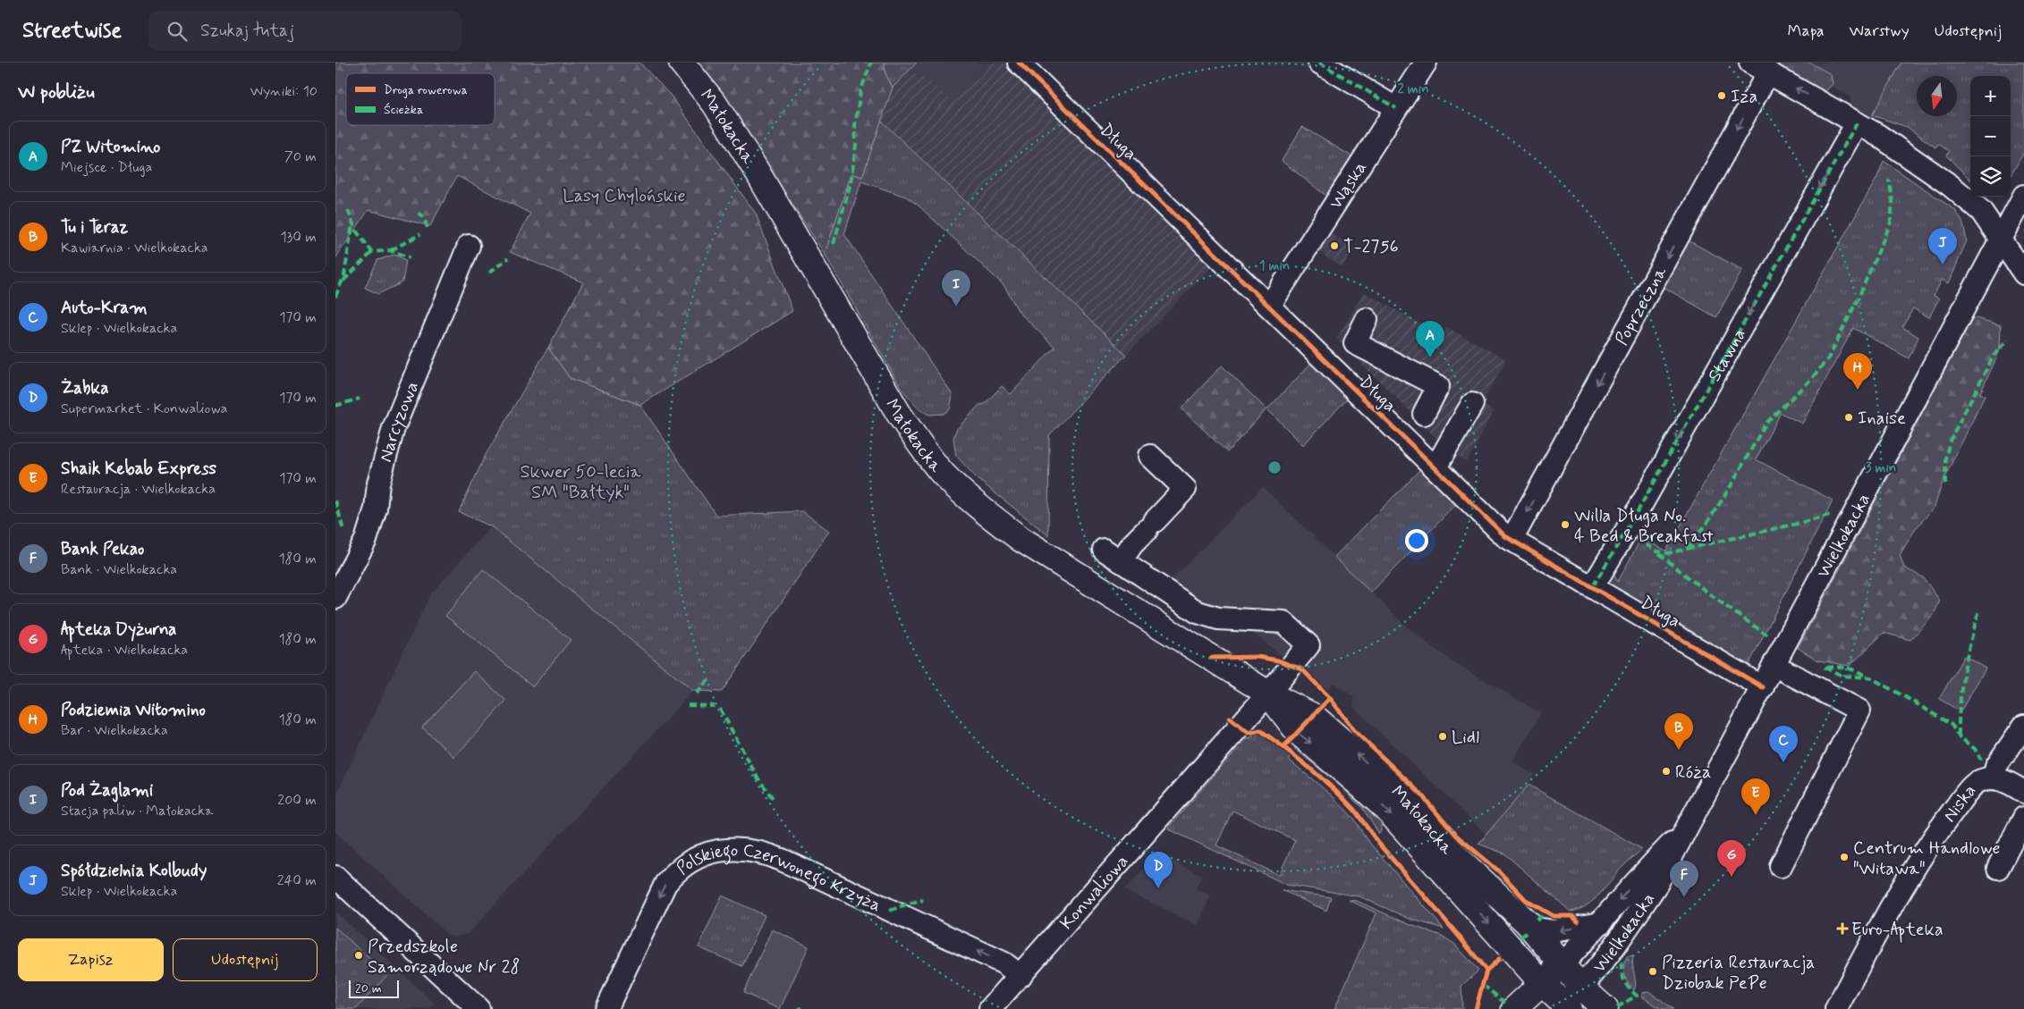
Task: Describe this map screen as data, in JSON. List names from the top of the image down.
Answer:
{
  "streets": {
    "main road": ["Małokacka", "Wielkokacka"],
    "street": [
      "Długa",
      "Wąska",
      "Poprzeczna",
      "Stawna",
      "Narcyzowa",
      "Niska",
      "Konwaliowa",
      "Polskiego Czerwonego Krzyża"
    ]
  },
  "crossings": [
    ["Małokacka", "Wielkokacka"],
    ["Małokacka", "Konwaliowa"],
    ["Długa", "Wąska"],
    ["Długa", "Poprzeczna"],
    ["Długa", "Stawna"],
    ["Długa", "Wielkokacka"],
    ["Konwaliowa", "Polskiego Czerwonego Krzyża"]
  ],
  "one_way": ["Poprzeczna", "Stawna"],
  "parks": ["Lasy Chylońskie", "Skwer 50-lecia SM \"Bałtyk\""],
  "places": {
    "other": [
      "Iza",
      "T-2756",
      "Inaise",
      "Willa Długa No. 4 Bed & Breakfast",
      "Lidl",
      "Róża",
      "Centrum Handlowe \"Witawa\"",
      "Przedszkole Samorządowe Nr 28",
      "Pizzeria Restauracja Dziobak PePe"
    ],
    "health": ["Euro-Apteka"]
  },
  "legend": ["Droga rowerowa", "Ścieżka"],
  "scale_bar": "20 m",
  "north": "bottom",
  "page": {
    "header": "Streetwise",
    "search": "Szukaj tutaj",
    "nav": ["Mapa", "Warstwy", "Udostępnij"],
    "heading": ["W pobliżu", "Wyniki: 10"],
    "map_buttons": ["+", "−"],
    "list": [
      {
        "mark": "A",
        "name": "PZ Witomino",
        "note": "Miejsce · Długa",
        "value": "70 m"
      },
      {
        "mark": "B",
        "name": "Tu i Teraz",
        "note": "Kawiarnia · Wielkokacka",
        "value": "130 m"
      },
      {
        "mark": "C",
        "name": "Auto-Kram",
        "note": "Sklep · Wielkokacka",
        "value": "170 m"
      },
      {
        "mark": "D",
        "name": "Żabka",
        "note": "Supermarket · Konwaliowa",
        "value": "170 m"
      },
      {
        "mark": "E",
        "name": "Shaik Kebab Express",
        "note": "Restauracja · Wielkokacka",
        "value": "170 m"
      },
      {
        "mark": "F",
        "name": "Bank Pekao",
        "note": "Bank · Wielkokacka",
        "value": "180 m"
      },
      {
        "mark": "G",
        "name": "Apteka Dyżurna",
        "note": "Apteka · Wielkokacka",
        "value": "180 m"
      },
      {
        "mark": "H",
        "name": "Podziemia Witomino",
        "note": "Bar · Wielkokacka",
        "value": "180 m"
      },
      {
        "mark": "I",
        "name": "Pod Żaglami",
        "note": "Stacja paliw · Małokacka",
        "value": "200 m"
      },
      {
        "mark": "J",
        "name": "Spółdzielnia Kolbudy",
        "note": "Sklep · Wielkokacka",
        "value": "240 m"
      }
    ],
    "pins": [
      "J",
      "I",
      "A",
      "H",
      "B",
      "C",
      "E",
      "G",
      "D",
      "F"
    ],
    "buttons": ["Zapisz", "Udostępnij"],
    "scale": "20 m"
  },
  "rings": ["2 min", "1 min", "3 min"]
}
